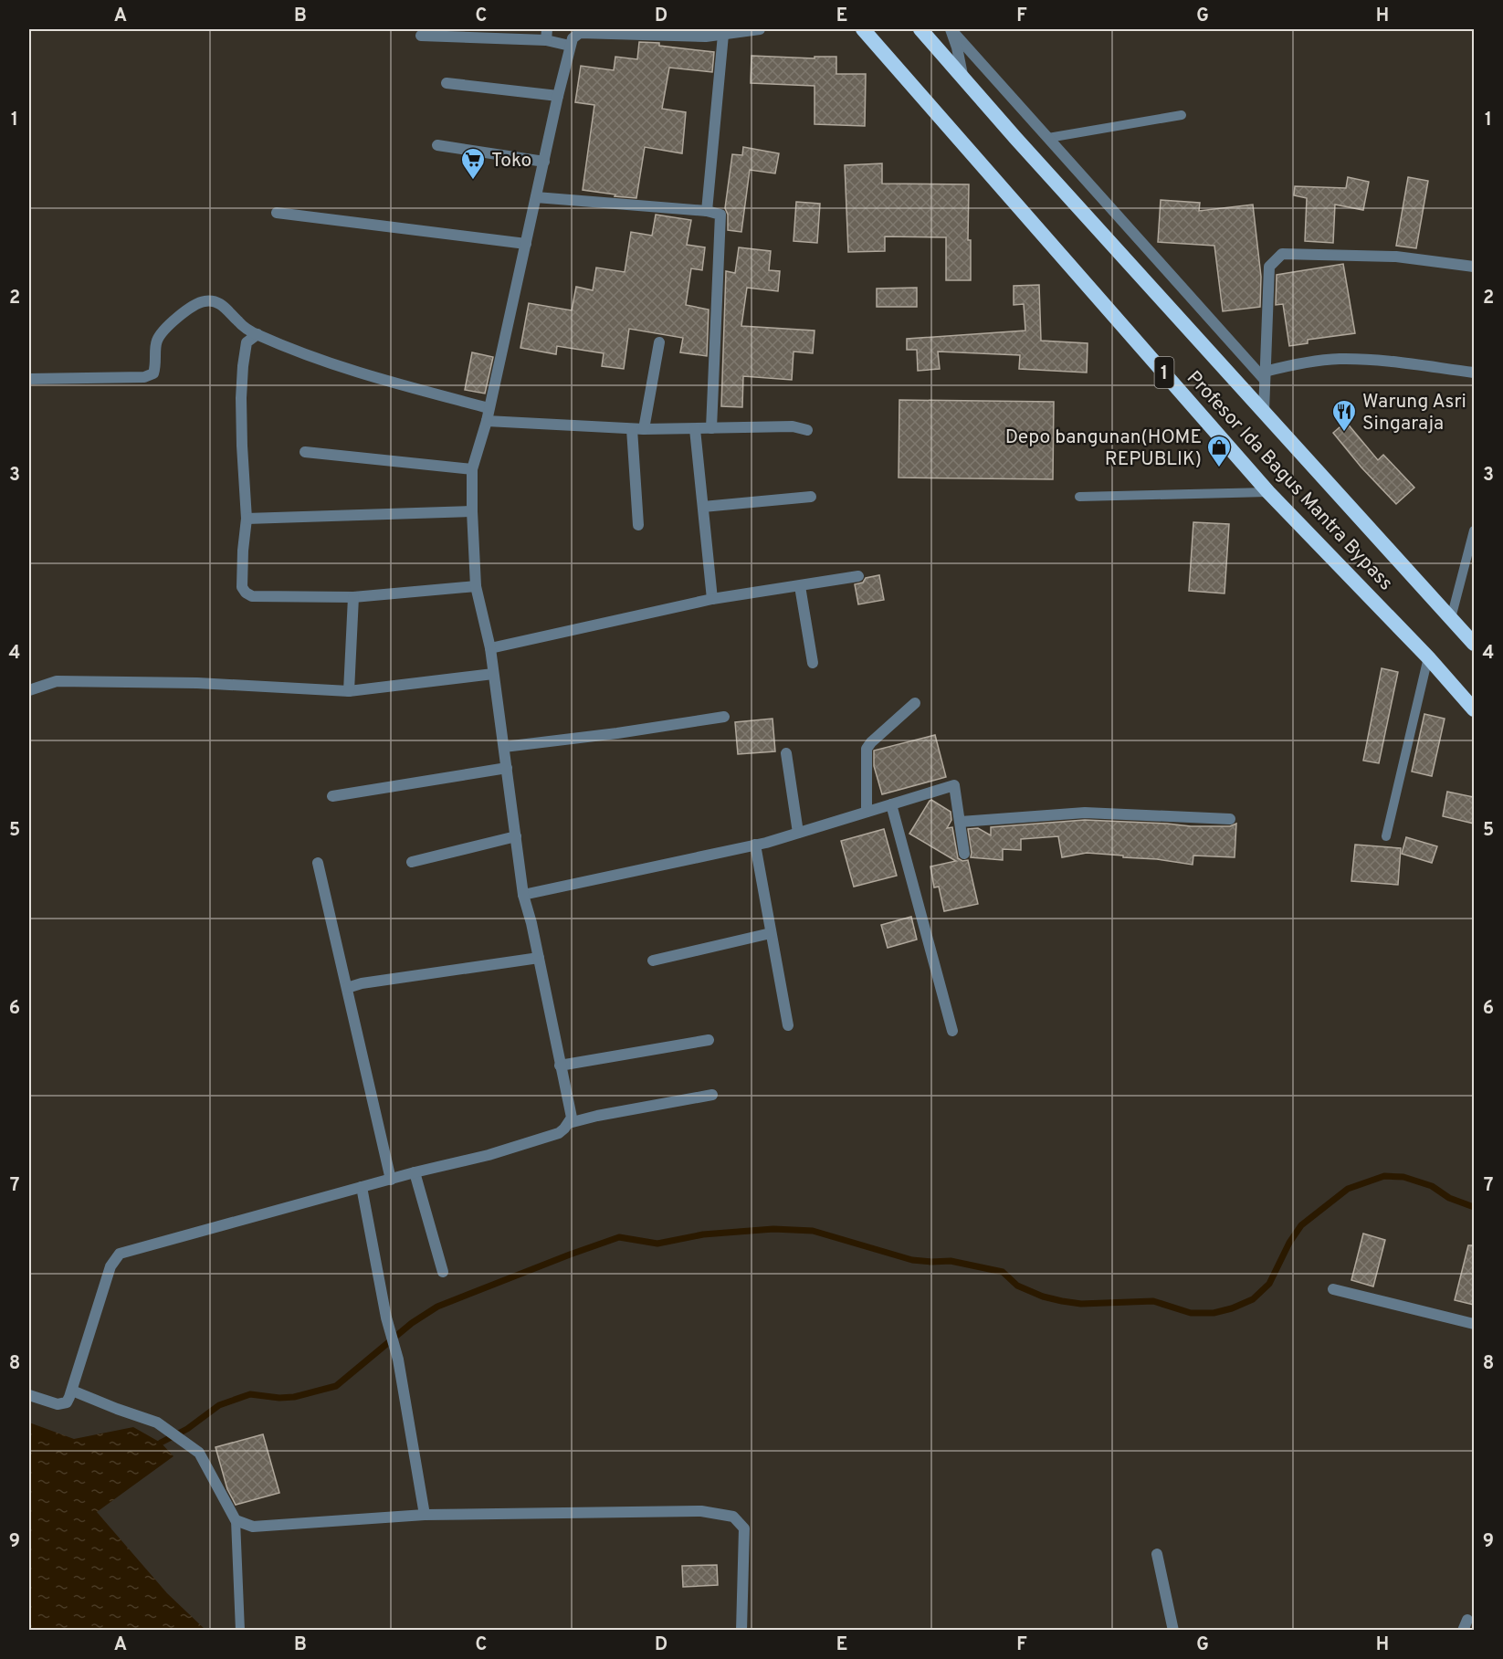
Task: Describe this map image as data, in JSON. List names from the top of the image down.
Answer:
{
  "streets": {
    "highway": ["1", "Profesor Ida Bagus Mantra Bypass"]
  },
  "places": {
    "supermarket": ["Toko"],
    "restaurant": ["Warung Asri Singaraja"],
    "shop": ["Depo bangunan(HOME REPUBLIK)"]
  },
  "grid": {
    "columns": [
      "A",
      "B",
      "C",
      "D",
      "E",
      "F",
      "G",
      "H"
    ],
    "rows": [
      "1",
      "2",
      "3",
      "4",
      "5",
      "6",
      "7",
      "8",
      "9"
    ]
  }
}
